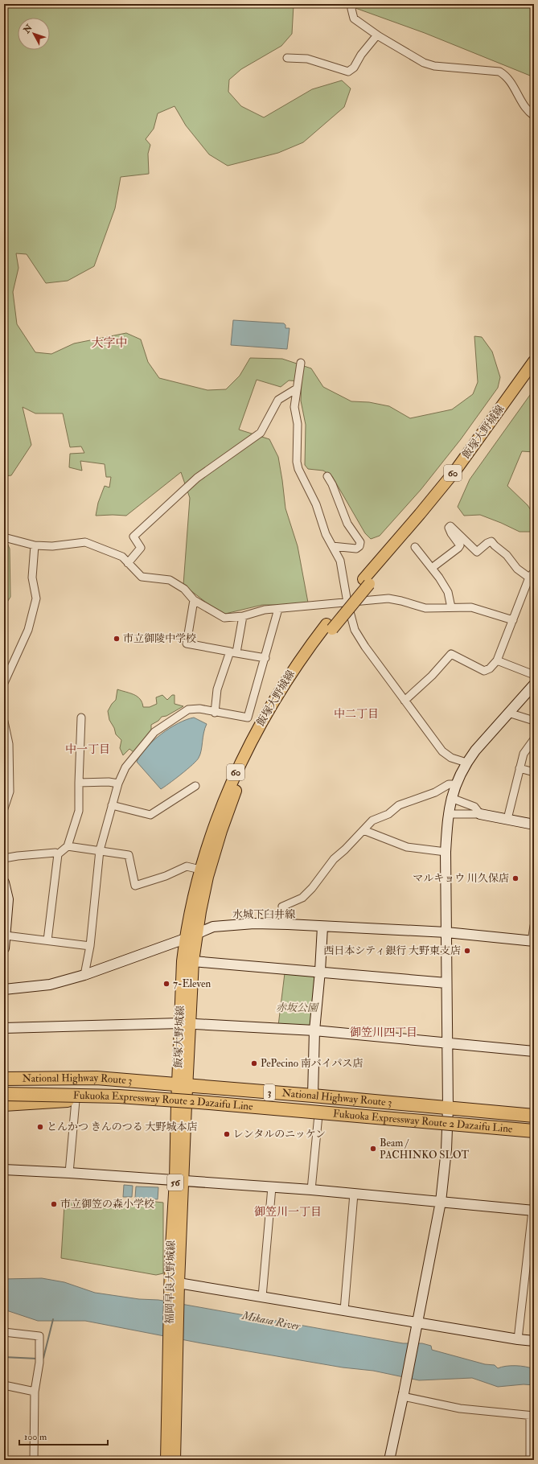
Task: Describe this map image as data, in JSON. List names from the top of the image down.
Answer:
{
  "streets": {
    "highway": ["National Highway Route 3", "3", "Fukuoka Expressway Route 2 Dazaifu Line"],
    "main road": [
      "飯塚大野城線",
      "60",
      "56",
      "福岡早良大野城線"
    ],
    "street": ["水城下臼井線"]
  },
  "crossings": [
    ["飯塚大野城線", "水城下臼井線"],
    ["飯塚大野城線", "National Highway Route 3"],
    ["飯塚大野城線", "福岡早良大野城線"],
    ["National Highway Route 3", "福岡早良大野城線"]
  ],
  "districts": [
    "大字中",
    "中二丁目",
    "中一丁目",
    "御笠川四丁目",
    "御笠川一丁目"
  ],
  "water": ["Mikasa River"],
  "parks": ["赤坂公園"],
  "places": [
    "市立御陵中学校",
    "マルキョウ 川久保店",
    "西日本シティ銀行 大野東支店",
    "7-Eleven",
    "PePecino 南バイパス店",
    "とんかつ きんのつる 大野城本店",
    "レンタルのニッケン",
    "Beam / PACHINKO SLOT",
    "市立御笠の森小学校"
  ],
  "scale_bar": "100 m",
  "north": "top left"
}
